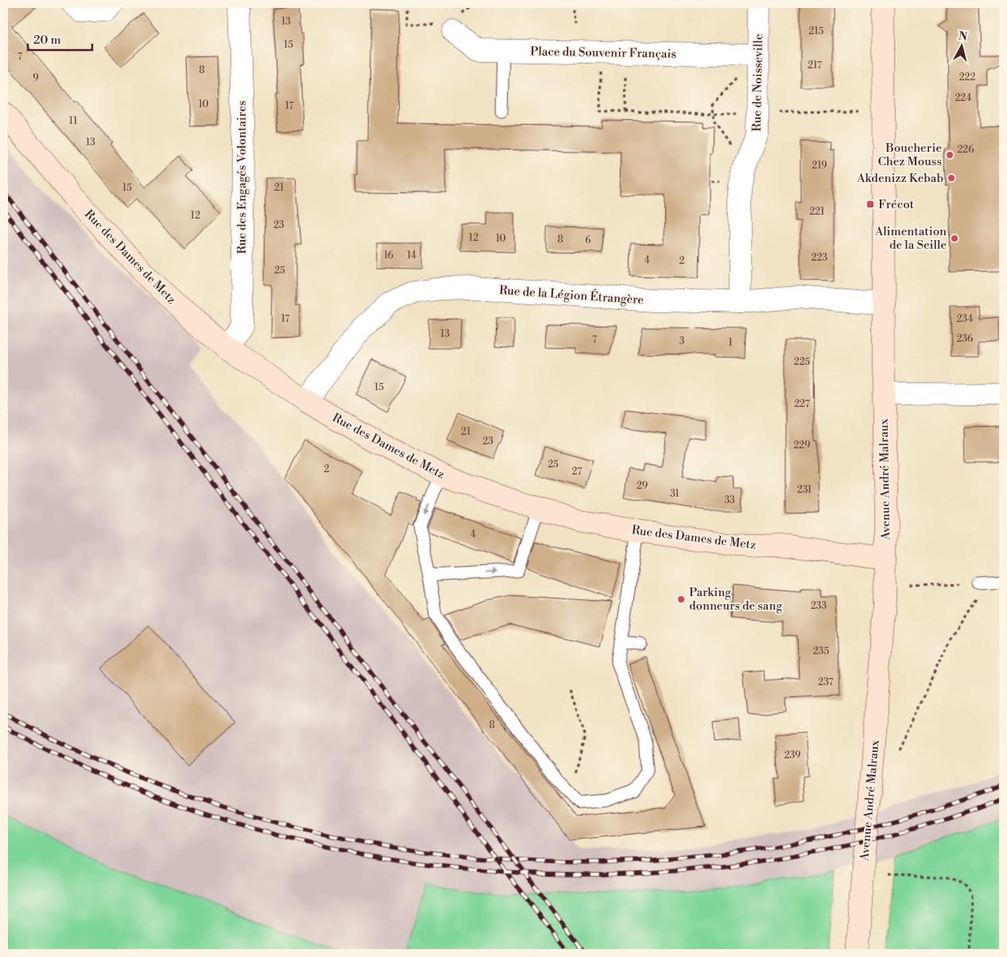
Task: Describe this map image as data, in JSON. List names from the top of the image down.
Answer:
{
  "streets": {
    "street": [
      "Place du Souvenir Français",
      "Rue de Noisseville",
      "Rue des Engagés Volontaires",
      "Rue des Dames de Metz",
      "Rue de la Légion Étrangère",
      "Avenue André Malraux"
    ]
  },
  "crossings": [
    ["Place du Souvenir Français", "Rue de Noisseville"],
    ["Rue de Noisseville", "Rue de la Légion Étrangère"],
    ["Rue des Engagés Volontaires", "Rue des Dames de Metz"],
    ["Rue des Dames de Metz", "Rue de la Légion Étrangère"],
    ["Rue des Dames de Metz", "Avenue André Malraux"],
    ["Rue de la Légion Étrangère", "Avenue André Malraux"]
  ],
  "places": {
    "other": [
      "Boucherie Chez Mouss",
      "Akdenizz Kebab",
      "Alimentation de la Seille",
      "Parking donneurs de sang"
    ],
    "transit": ["Frécot"]
  },
  "house_numbers": [
    "13",
    "215",
    "15",
    "7",
    "217",
    "8",
    "222",
    "9",
    "224",
    "10",
    "17",
    "11",
    "13",
    "226",
    "219",
    "15",
    "21",
    "221",
    "12",
    "23",
    "12",
    "10",
    "8",
    "6",
    "16",
    "14",
    "223",
    "4",
    "2",
    "25",
    "17",
    "234",
    "13",
    "236",
    "7",
    "3",
    "1",
    "225",
    "15",
    "227",
    "21",
    "23",
    "229",
    "25",
    "2",
    "27",
    "29",
    "231",
    "31",
    "33",
    "4",
    "233",
    "235",
    "237",
    "8",
    "239"
  ],
  "scale_bar": "20 m",
  "north": "top"
}
